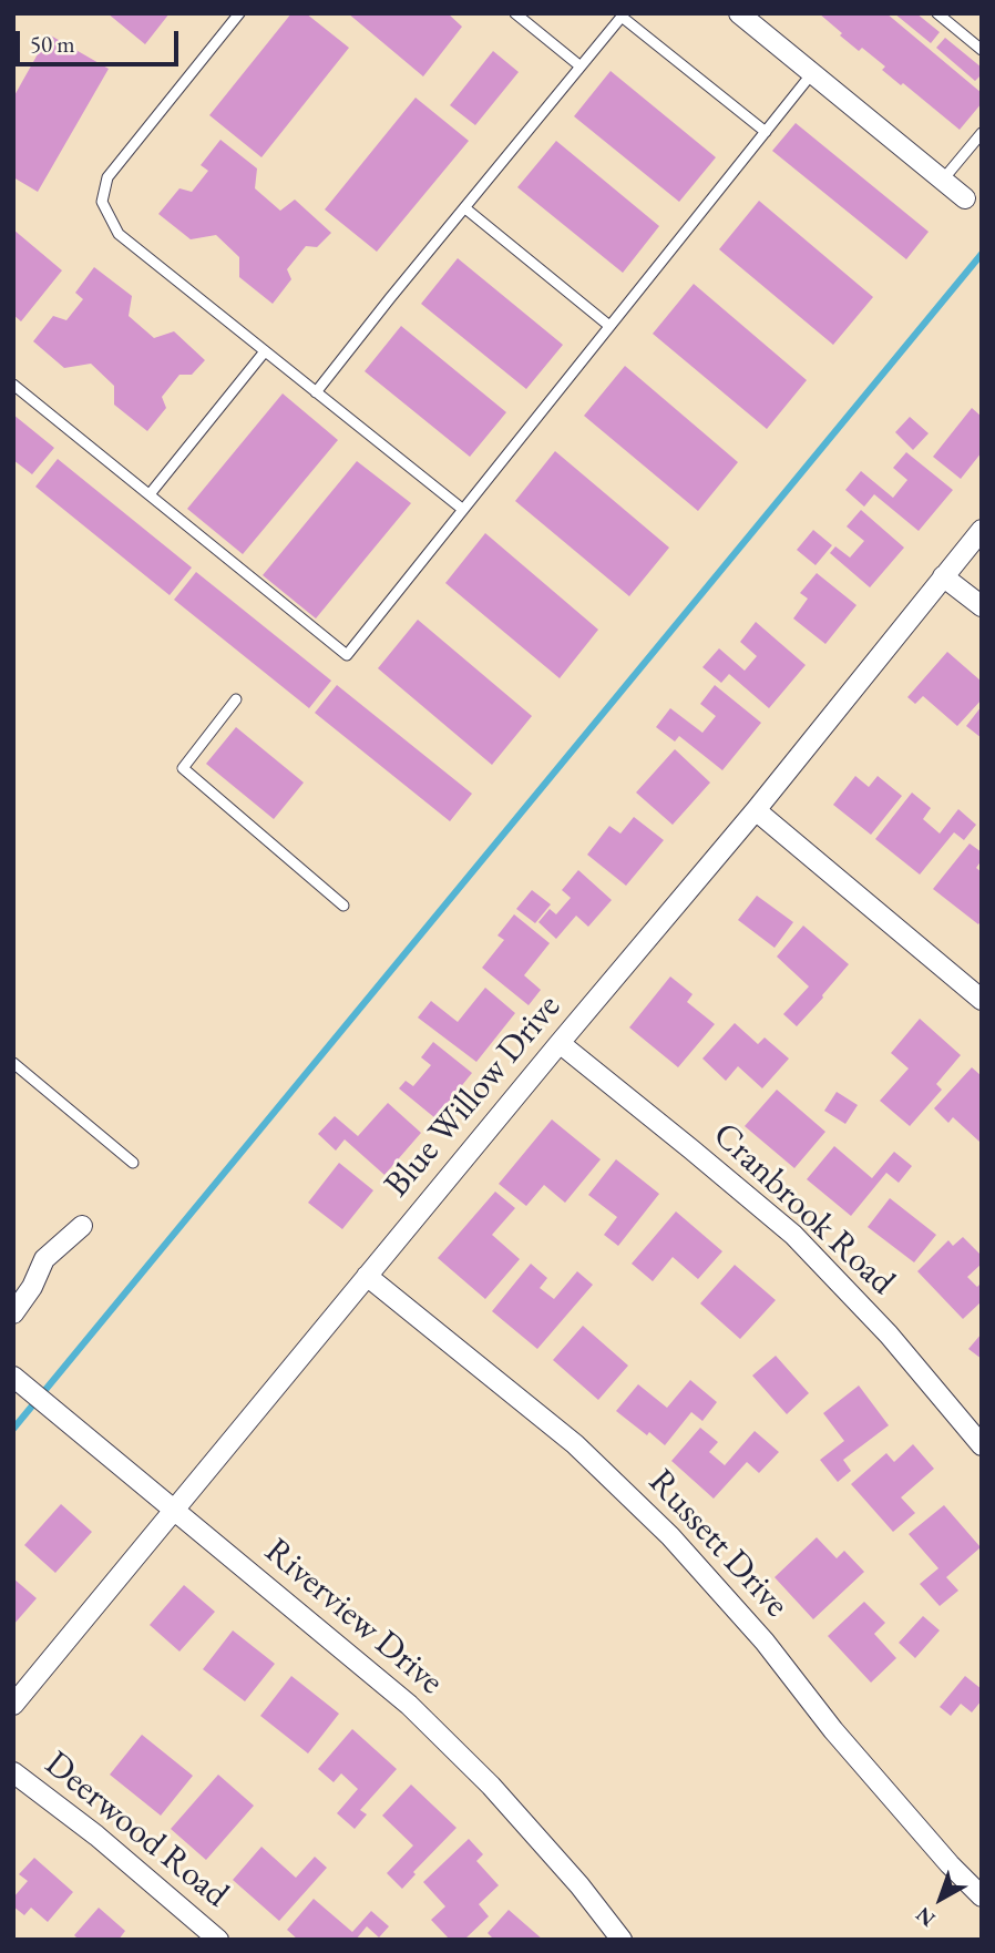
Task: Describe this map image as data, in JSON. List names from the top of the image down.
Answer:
{
  "streets": {
    "street": [
      "Blue Willow Drive",
      "Cranbrook Road",
      "Russett Drive",
      "Riverview Drive",
      "Deerwood Road"
    ]
  },
  "crossings": [
    ["Blue Willow Drive", "Cranbrook Road"],
    ["Blue Willow Drive", "Russett Drive"],
    ["Blue Willow Drive", "Riverview Drive"]
  ],
  "scale_bar": "50 m",
  "north": "bottom left"
}
